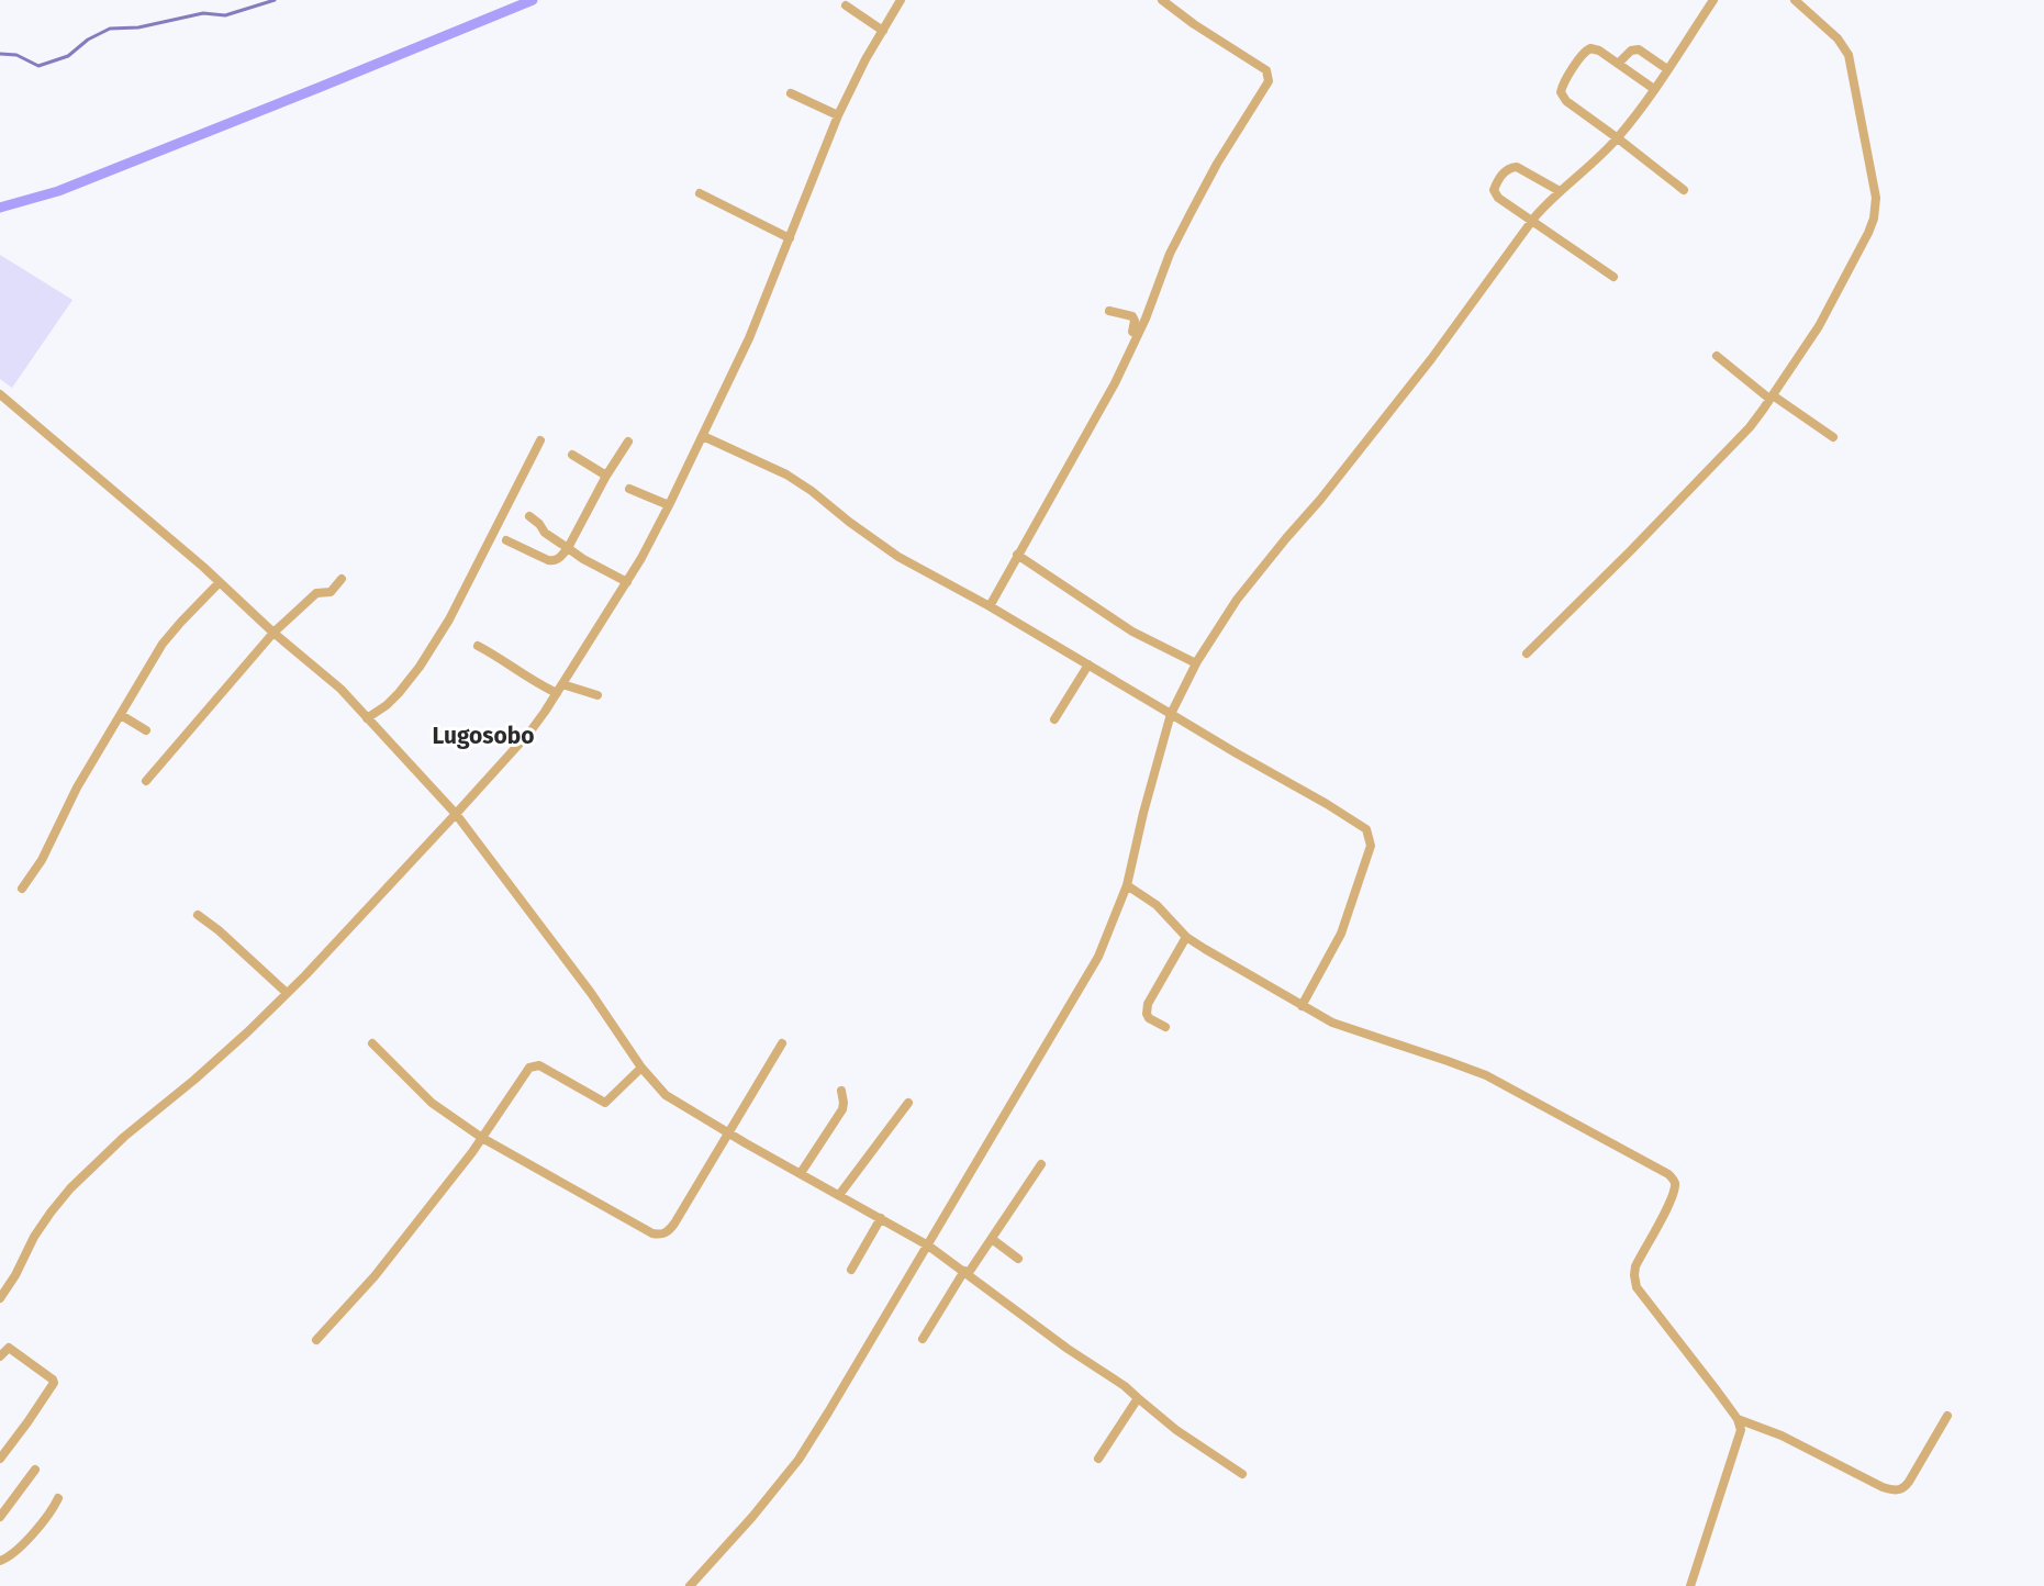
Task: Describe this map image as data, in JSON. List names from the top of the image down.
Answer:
{
  "districts": ["Lugosobo"]
}
